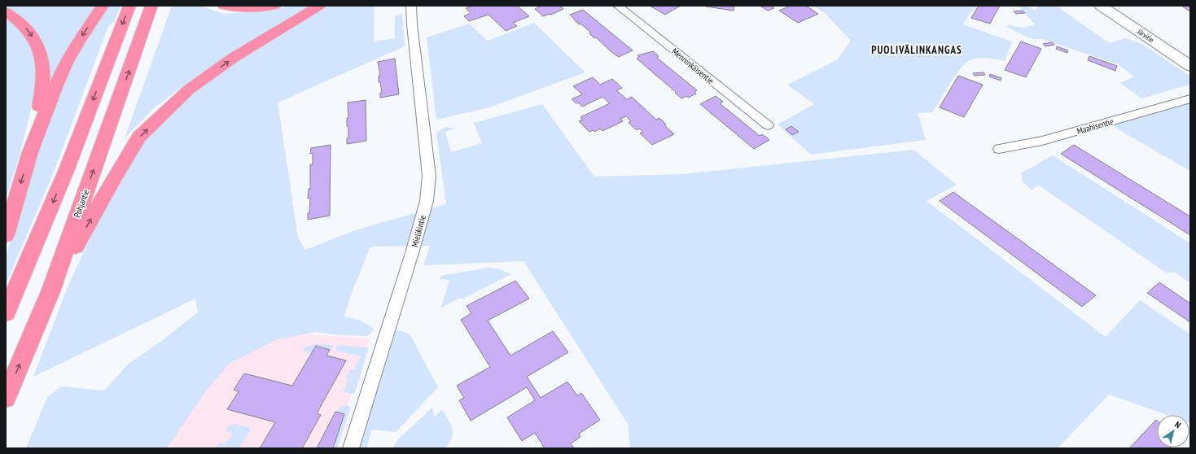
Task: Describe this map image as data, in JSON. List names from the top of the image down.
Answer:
{
  "streets": {
    "highway": ["Pohjantie"],
    "street": [
      "Järvitie",
      "Menninkäisentie",
      "Maahisentie",
      "Mielikintie"
    ]
  },
  "districts": ["PUOLIVÄLINKANGAS"],
  "north": "top right"
}
